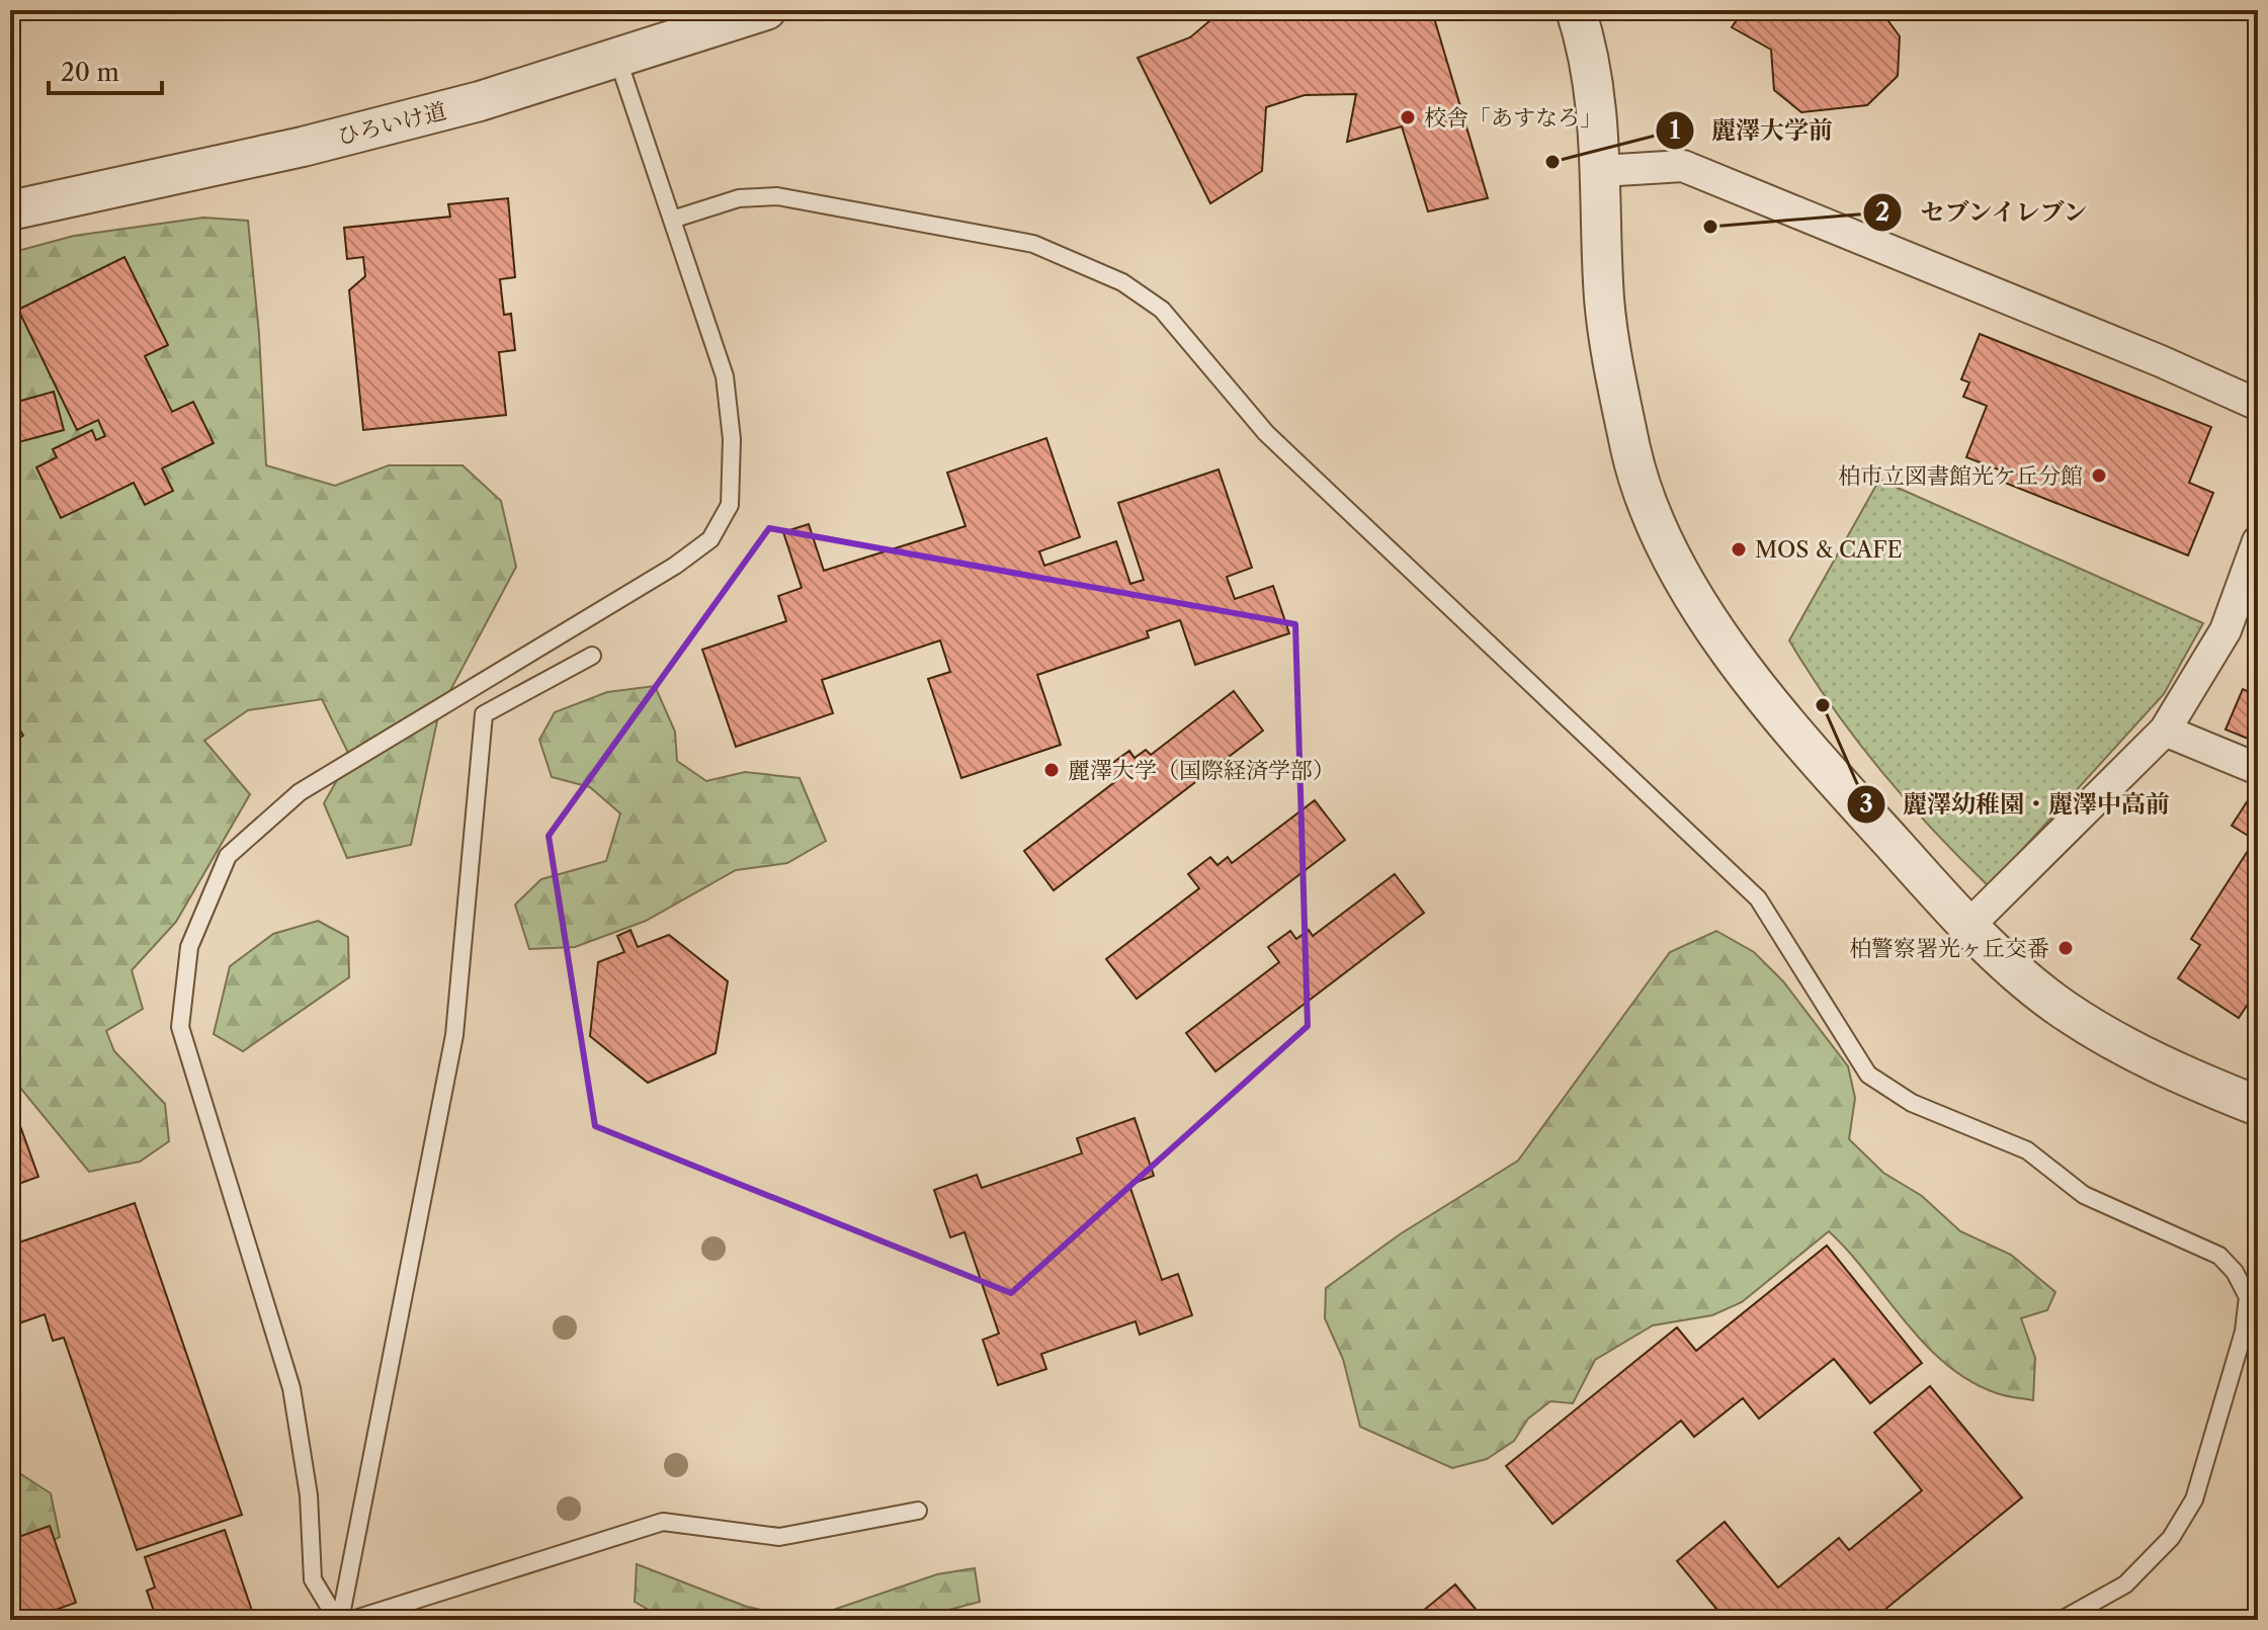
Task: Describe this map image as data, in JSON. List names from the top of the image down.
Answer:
{
  "streets": {
    "street": ["ひろいけ道"]
  },
  "places": [
    "校舎「あすなろ」",
    "麗澤大学前",
    "セブンイレブン",
    "柏市立図書館光ケ丘分館",
    "MOS & CAFE",
    "麗澤幼稚園・麗澤中高前",
    "麗澤大学（国際経済学部）",
    "柏警察署光ヶ丘交番"
  ],
  "scale_bar": "20 m"
}
